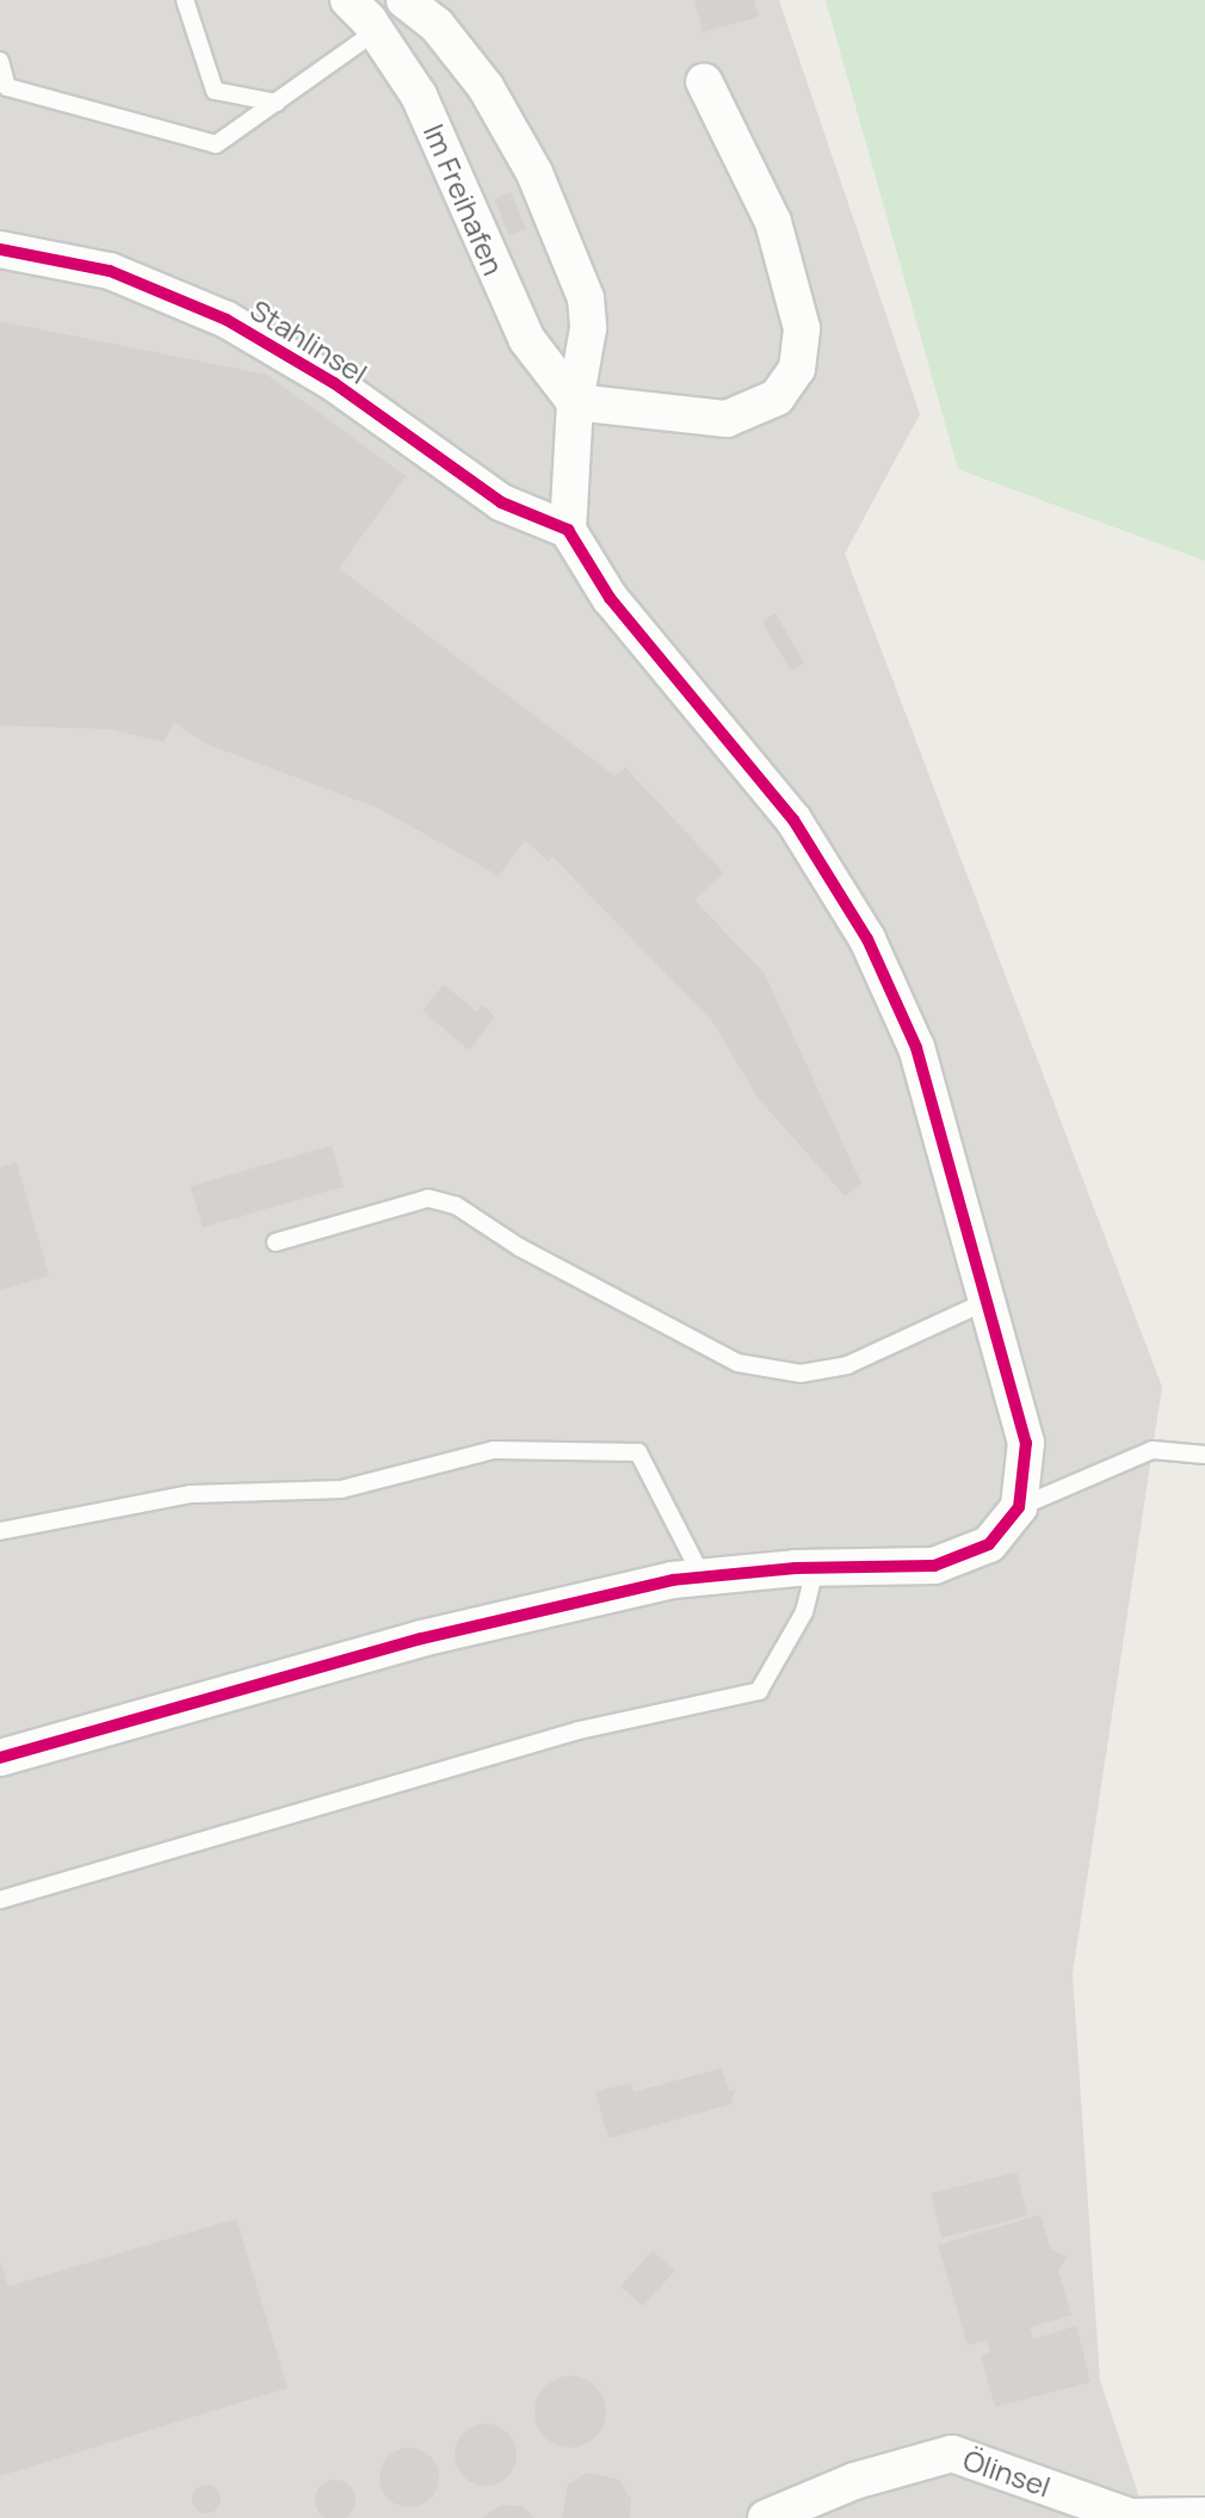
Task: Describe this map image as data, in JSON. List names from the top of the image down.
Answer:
{
  "streets": {
    "street": ["Im Freihafen", "Stahlinsel", "Ölinsel"]
  }
}
